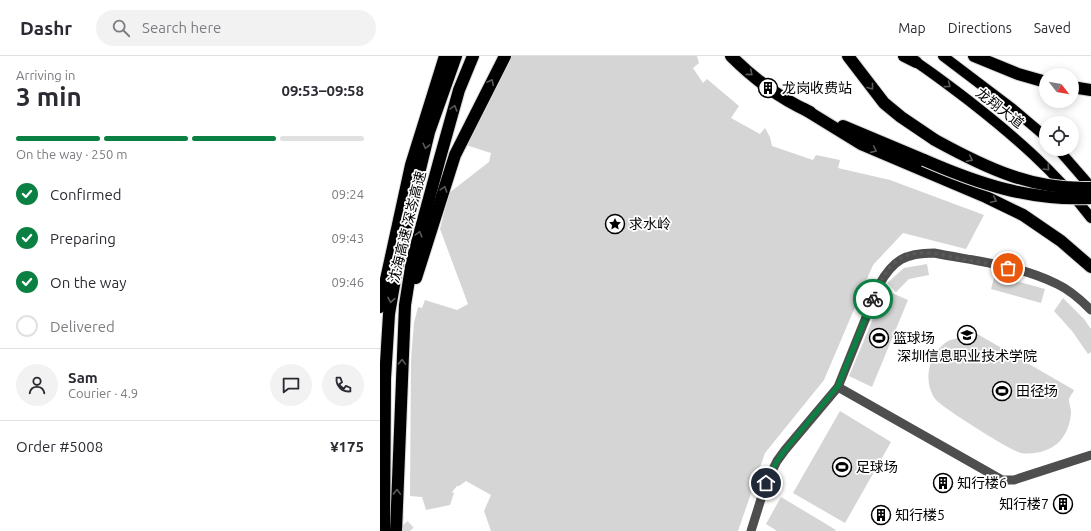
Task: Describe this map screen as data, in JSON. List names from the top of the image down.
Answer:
{
  "streets": {
    "highway": ["沈海高速 深岑高速"],
    "main road": ["龙翔大道"]
  },
  "places": {
    "building": [
      "龙岗收费站",
      "知行楼6",
      "知行楼7",
      "知行楼5"
    ],
    "place": ["求水岭"],
    "school or university": ["深圳信息职业技术学院"],
    "sports": ["篮球场", "田径场", "足球场"]
  },
  "north": "bottom right",
  "page": {
    "header": "Dashr",
    "search": "Search here",
    "nav": ["Map", "Directions", "Saved"],
    "heading": ["3 min", "Arriving in", "09:53–09:58"],
    "panel": [
      "Sam",
      "Courier · 4.9",
      "Order #5008",
      "¥175"
    ],
    "bar": "On the way · 250 m",
    "list": [
      ["Confirmed", "09:24"],
      ["Preparing", "09:43"],
      ["On the way", "09:46"],
      "Delivered"
    ]
  }
}
